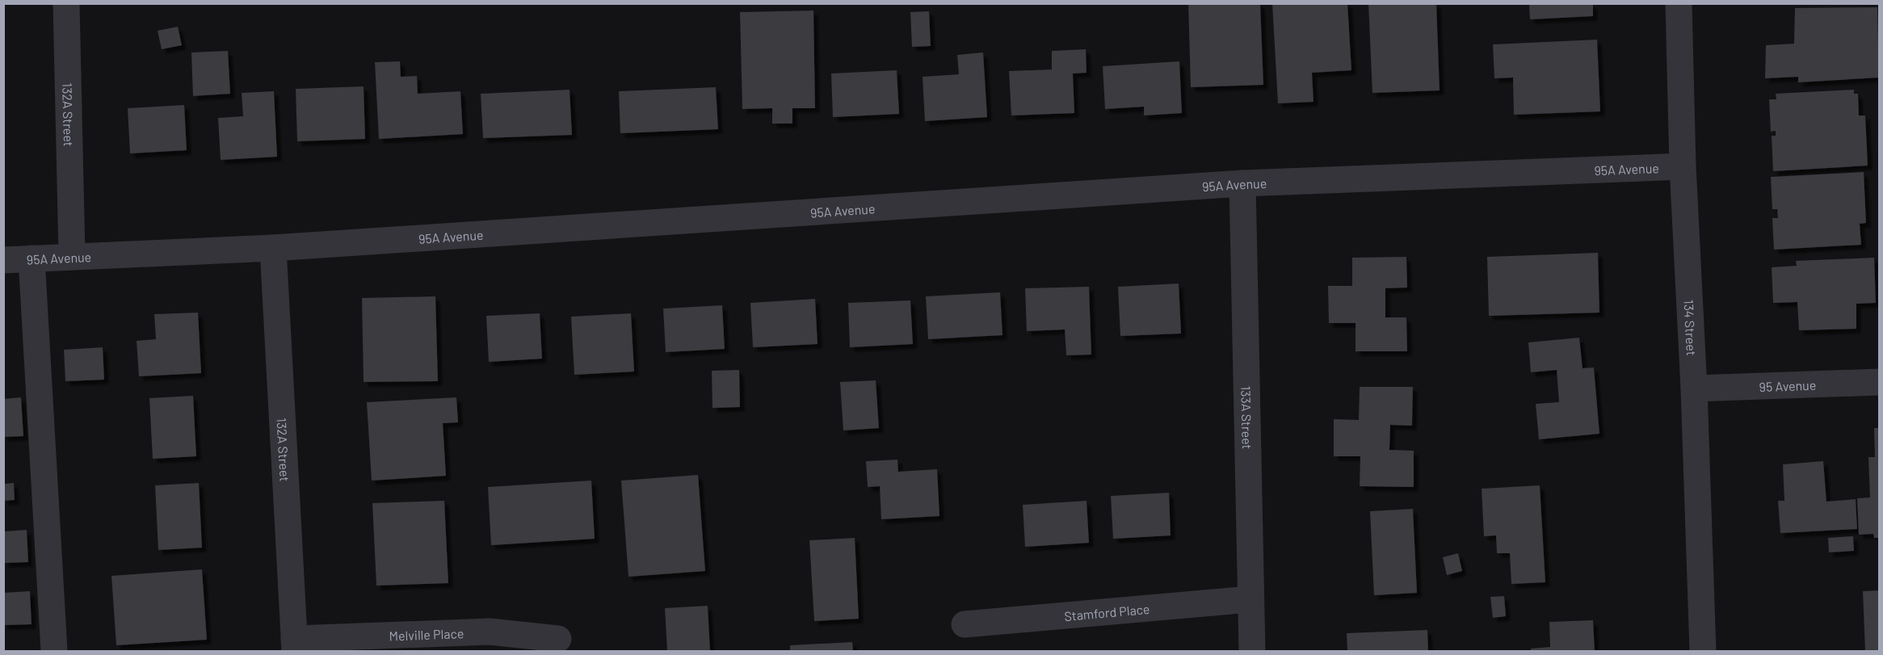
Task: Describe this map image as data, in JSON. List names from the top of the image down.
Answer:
{
  "streets": {
    "street": [
      "132A Street",
      "95A Avenue",
      "134 Street",
      "95 Avenue",
      "133A Street",
      "Stamford Place",
      "Melville Place"
    ]
  },
  "crossings": [
    ["132A Street", "95A Avenue"],
    ["132A Street", "Melville Place"],
    ["95A Avenue", "134 Street"],
    ["95A Avenue", "133A Street"],
    ["134 Street", "95 Avenue"],
    ["133A Street", "Stamford Place"]
  ]
}
